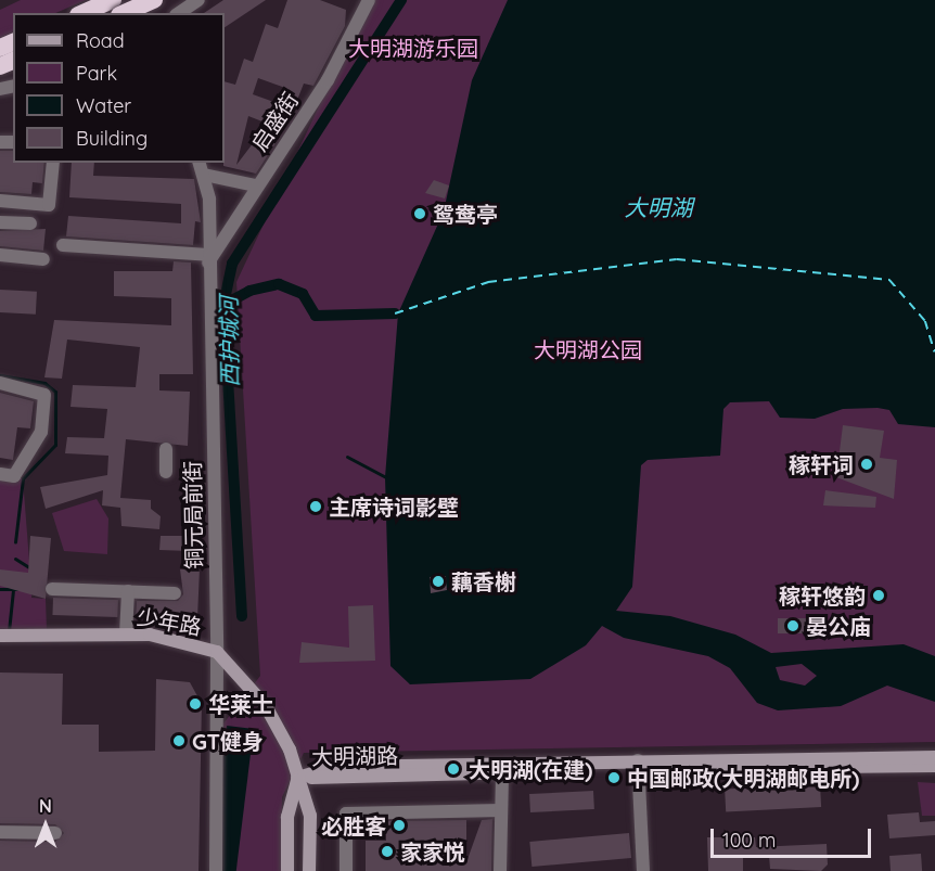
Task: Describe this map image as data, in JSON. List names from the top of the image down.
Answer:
{
  "streets": {
    "main road": ["少年路", "大明湖路"],
    "street": ["启盛街", "铜元局前街"]
  },
  "crossings": [
    ["启盛街", "铜元局前街"],
    ["铜元局前街", "少年路"],
    ["少年路", "大明湖路"]
  ],
  "water": ["大明湖", "西护城河"],
  "parks": ["大明湖游乐园", "大明湖公园"],
  "places": [
    "鸳鸯亭",
    "稼轩词",
    "主席诗词影壁",
    "藕香榭",
    "稼轩悠韵",
    "晏公庙",
    "华莱士",
    "GT健身",
    "大明湖(在建)",
    "中国邮政(大明湖邮电所)",
    "必胜客",
    "家家悦"
  ],
  "legend": [
    "Road",
    "Park",
    "Water",
    "Building"
  ],
  "scale_bar": "100 m",
  "north": "top"
}
